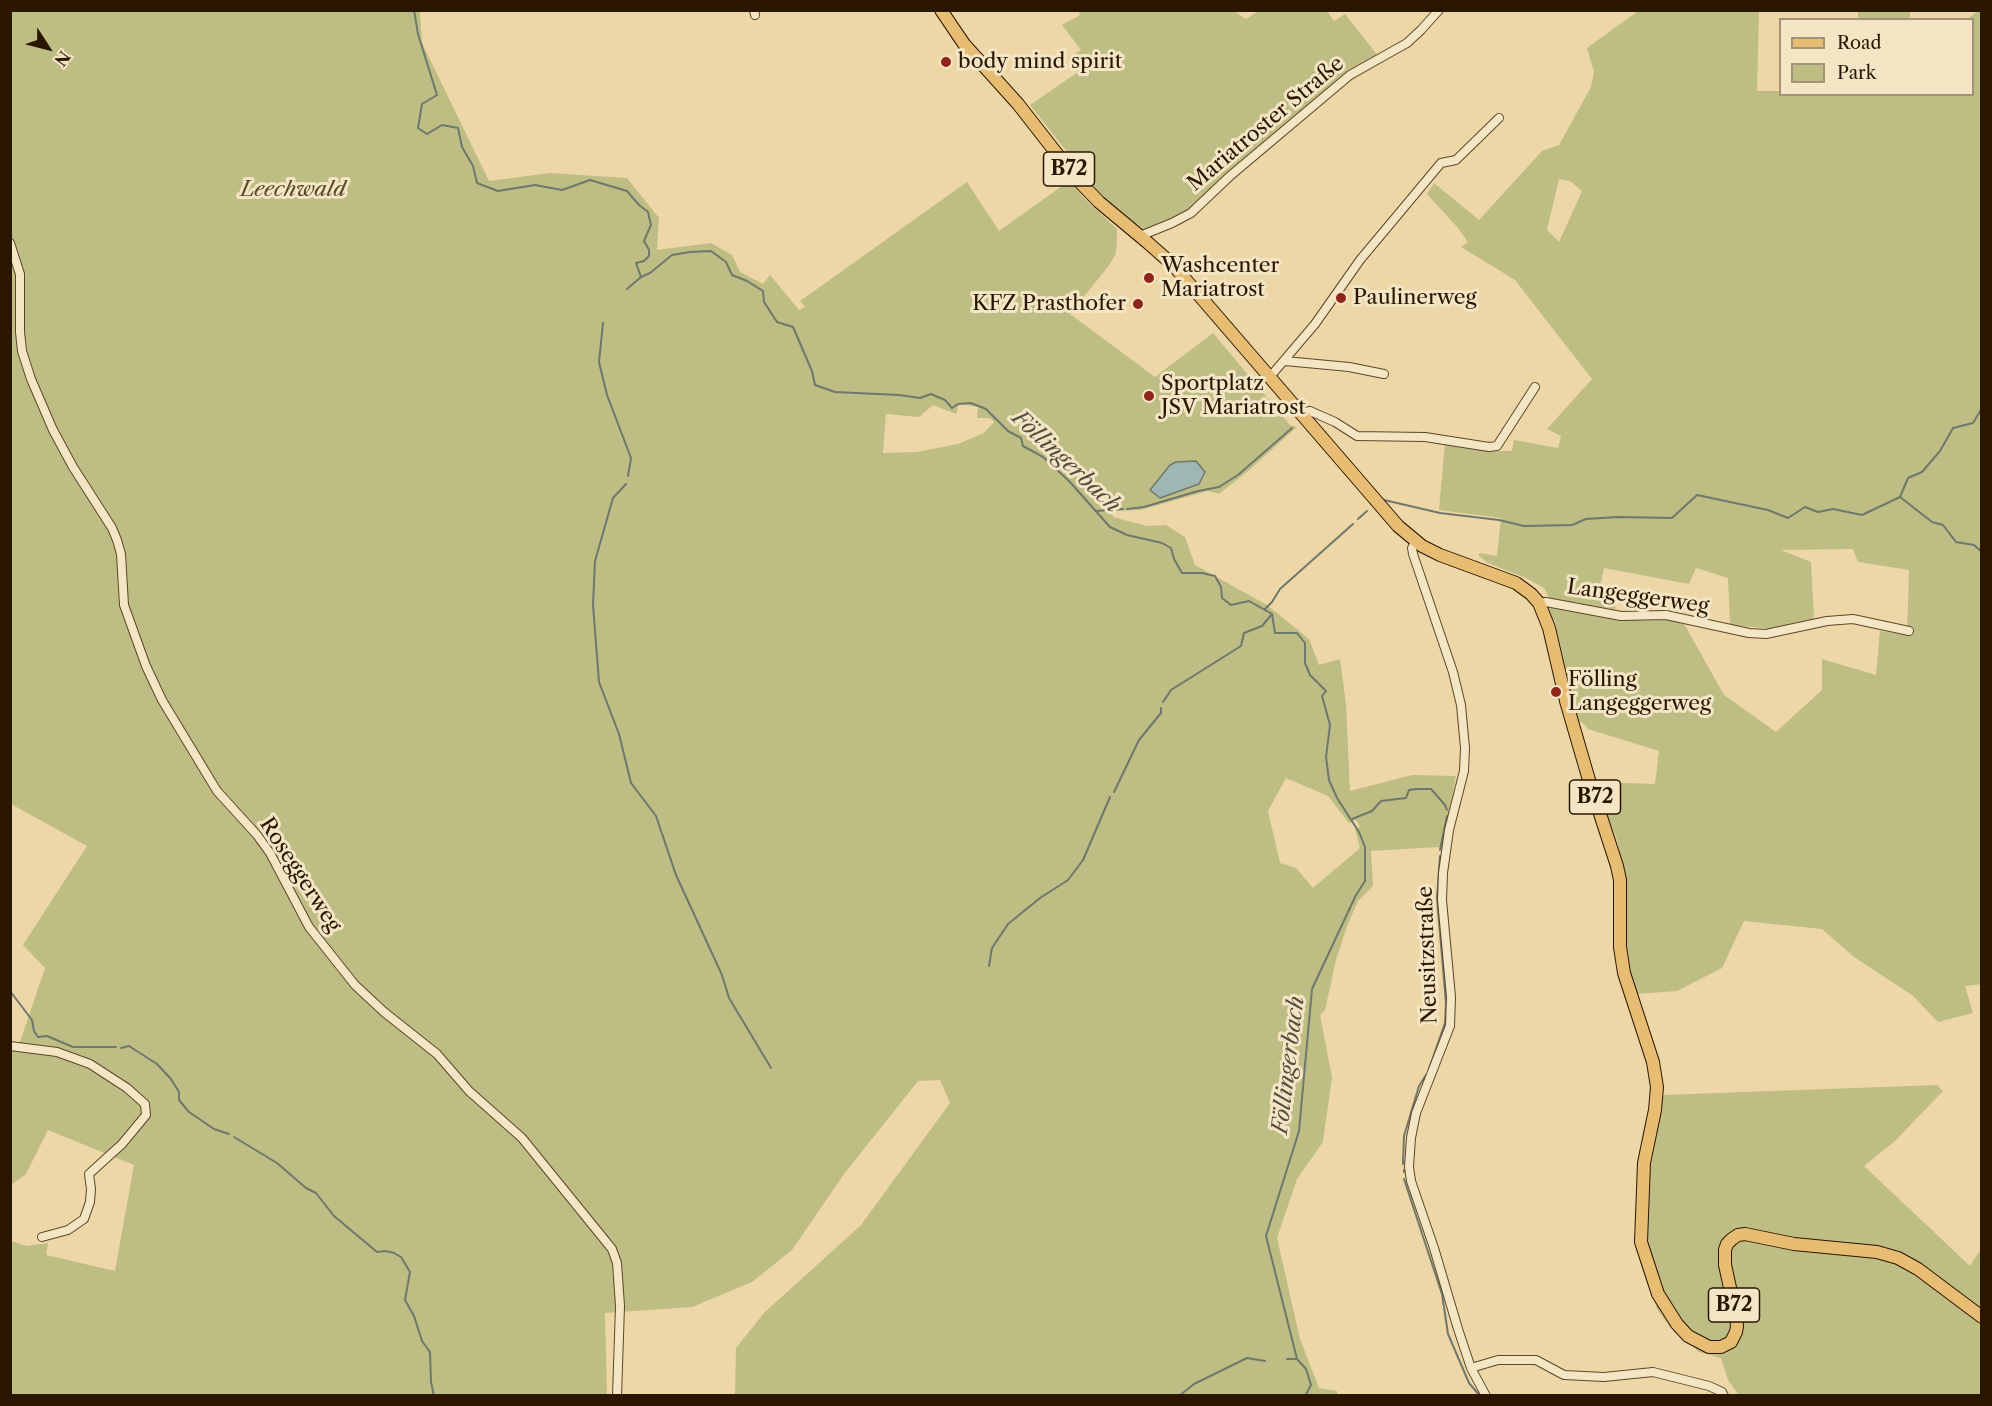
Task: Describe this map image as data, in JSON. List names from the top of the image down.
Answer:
{
  "streets": {
    "main road": ["B72"],
    "street": [
      "Mariatroster Straße",
      "Langeggerweg",
      "Roseggerweg",
      "Neusitzstraße"
    ]
  },
  "crossings": [
    ["Mariatroster Straße", "B72"],
    ["B72", "Langeggerweg"],
    ["B72", "Neusitzstraße"]
  ],
  "water": ["Föllingerbach"],
  "parks": ["Leechwald"],
  "places": [
    "body mind spirit",
    "Washcenter Mariatrost",
    "Paulinerweg",
    "KFZ Prasthofer",
    "Sportplatz JSV Mariatrost",
    "Fölling Langeggerweg"
  ],
  "legend": ["Road", "Park"],
  "north": "bottom right"
}
